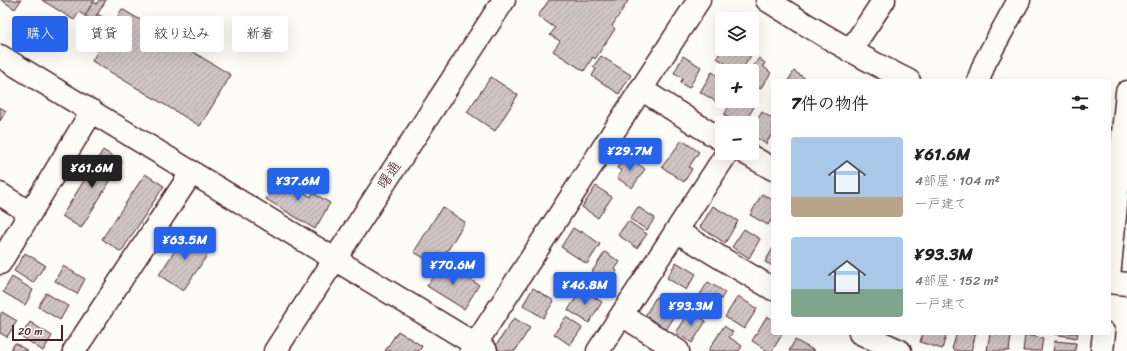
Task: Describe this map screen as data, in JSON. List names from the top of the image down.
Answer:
{
  "streets": {
    "street": ["曙通"]
  },
  "scale_bar": "20 m",
  "page": {
    "map_buttons": ["+", "−"],
    "chip": [
      "購入",
      "賃貸",
      "絞り込み",
      "新着"
    ],
    "heading": "7件の物件",
    "list": [
      {
        "name": "¥61.6M",
        "note": "4部屋 · 104 m² · 一戸建て"
      },
      {
        "name": "¥93.3M",
        "note": "4部屋 · 152 m² · 一戸建て"
      }
    ],
    "price": [
      "¥29.7M",
      "¥61.6M",
      "¥37.6M",
      "¥63.5M",
      "¥70.6M",
      "¥46.8M",
      "¥93.3M"
    ],
    "scale": "20 m"
  }
}
